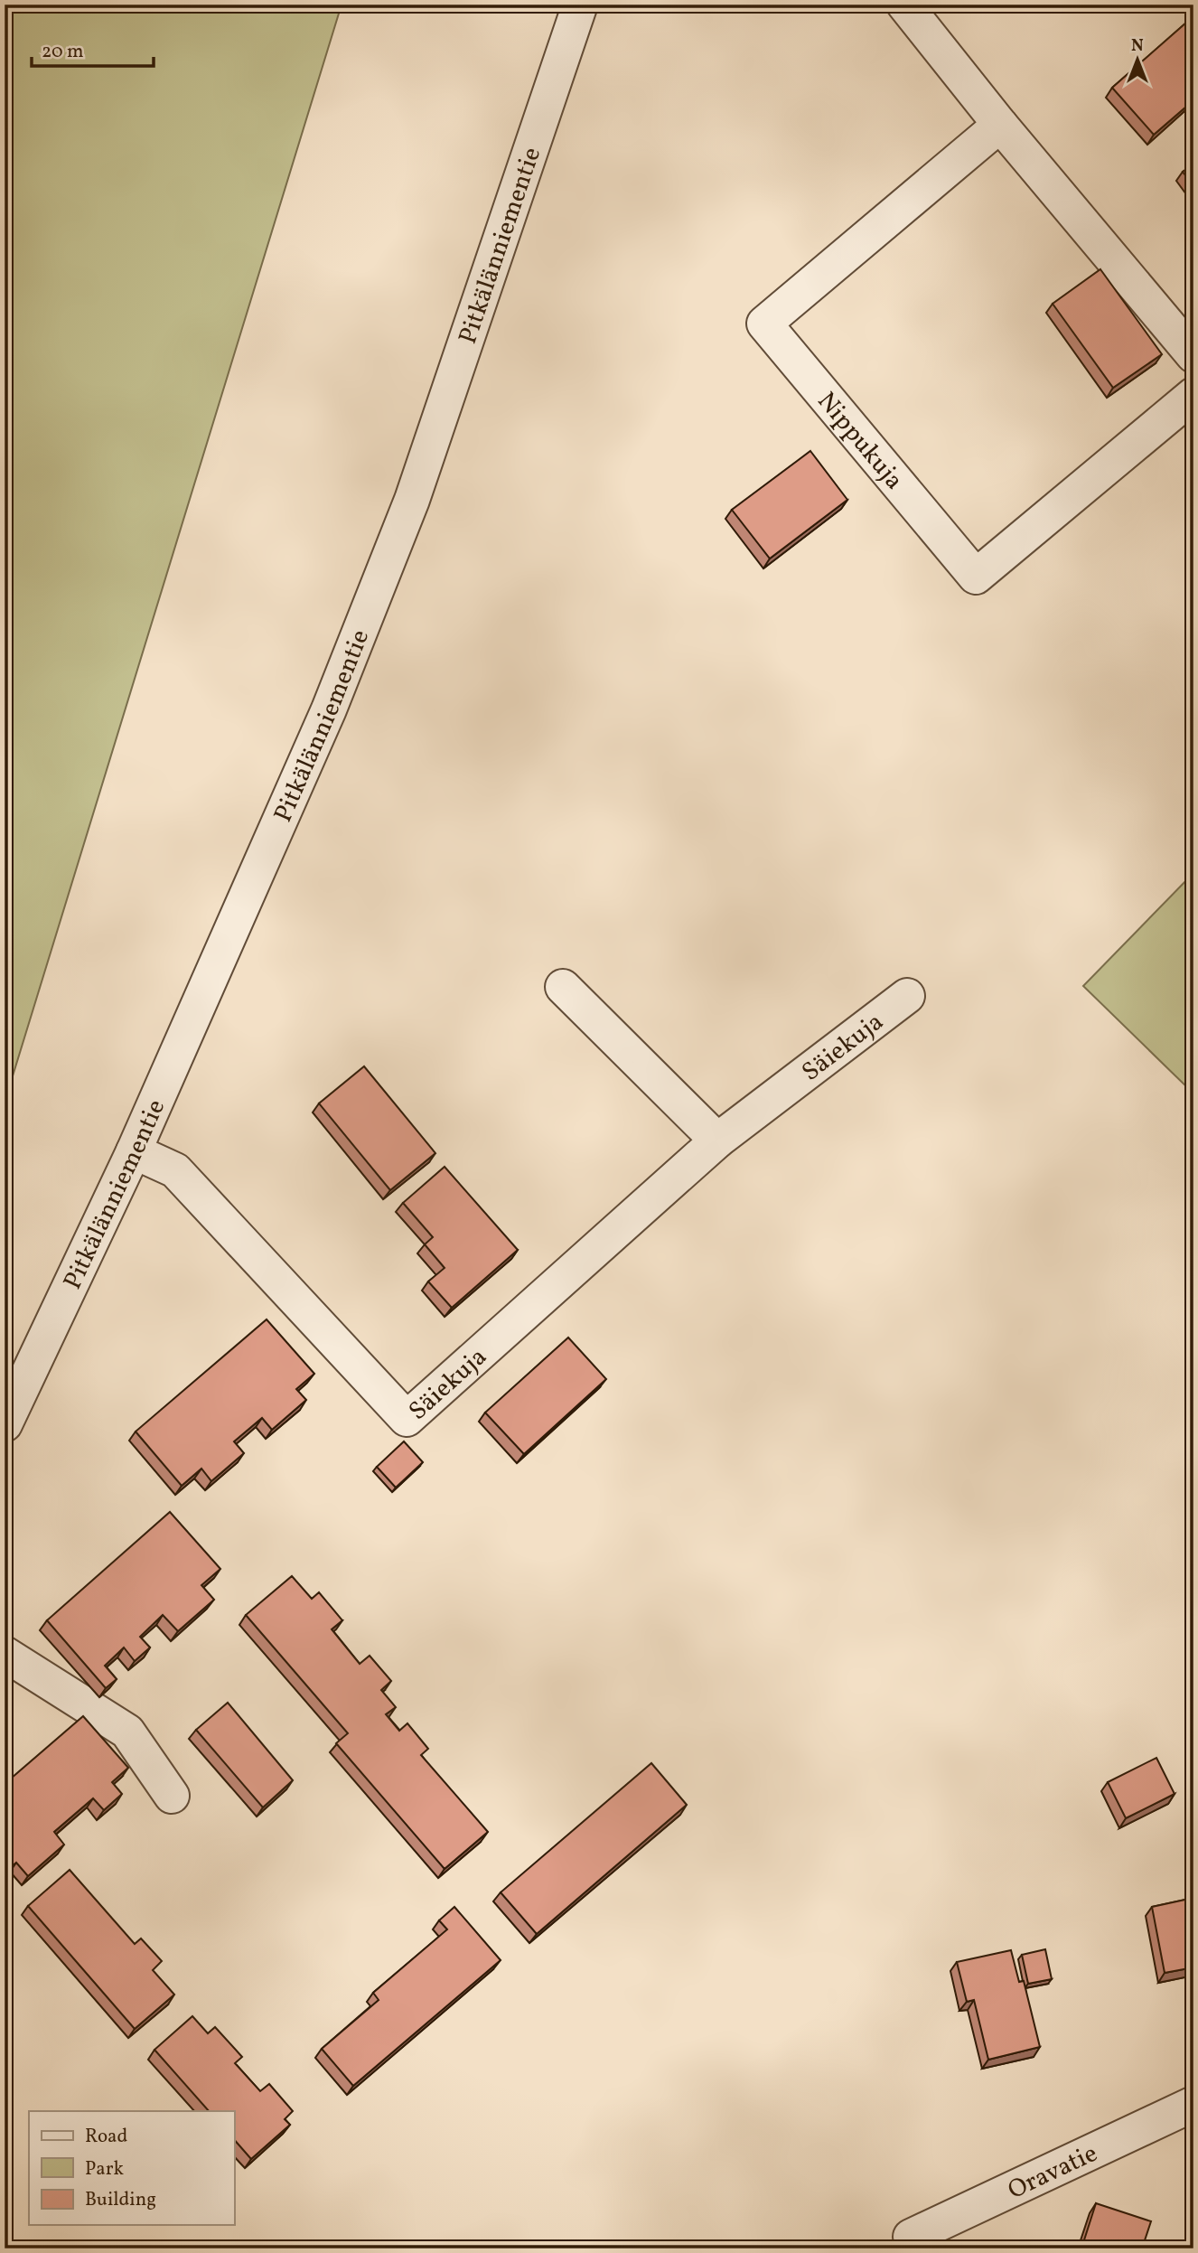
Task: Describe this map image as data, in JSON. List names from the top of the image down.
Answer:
{
  "streets": {
    "street": [
      "Pitkälänniementie",
      "Nippukuja",
      "Säiekuja",
      "Oravatie"
    ]
  },
  "crossings": [
    ["Pitkälänniementie", "Säiekuja"]
  ],
  "legend": ["Road", "Park", "Building"],
  "scale_bar": "20 m",
  "north": "top"
}
